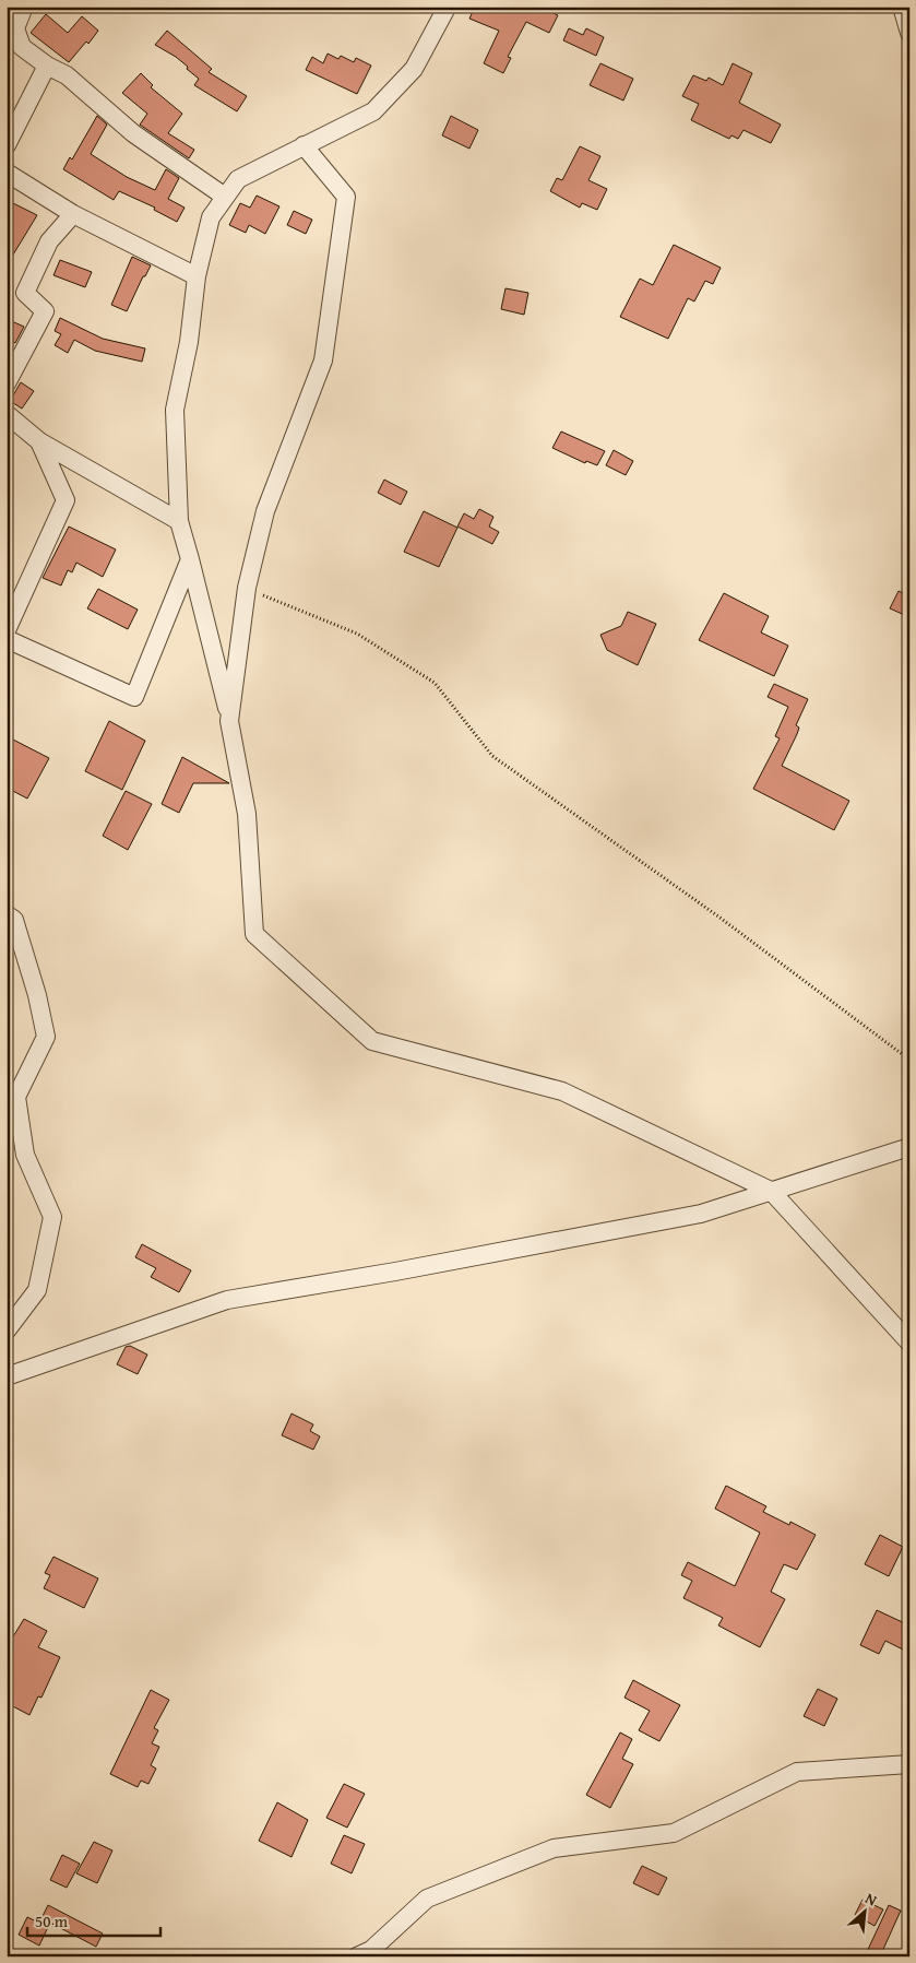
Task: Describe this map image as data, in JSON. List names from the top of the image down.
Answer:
{
  "scale_bar": "50 m",
  "north": "top right"
}
